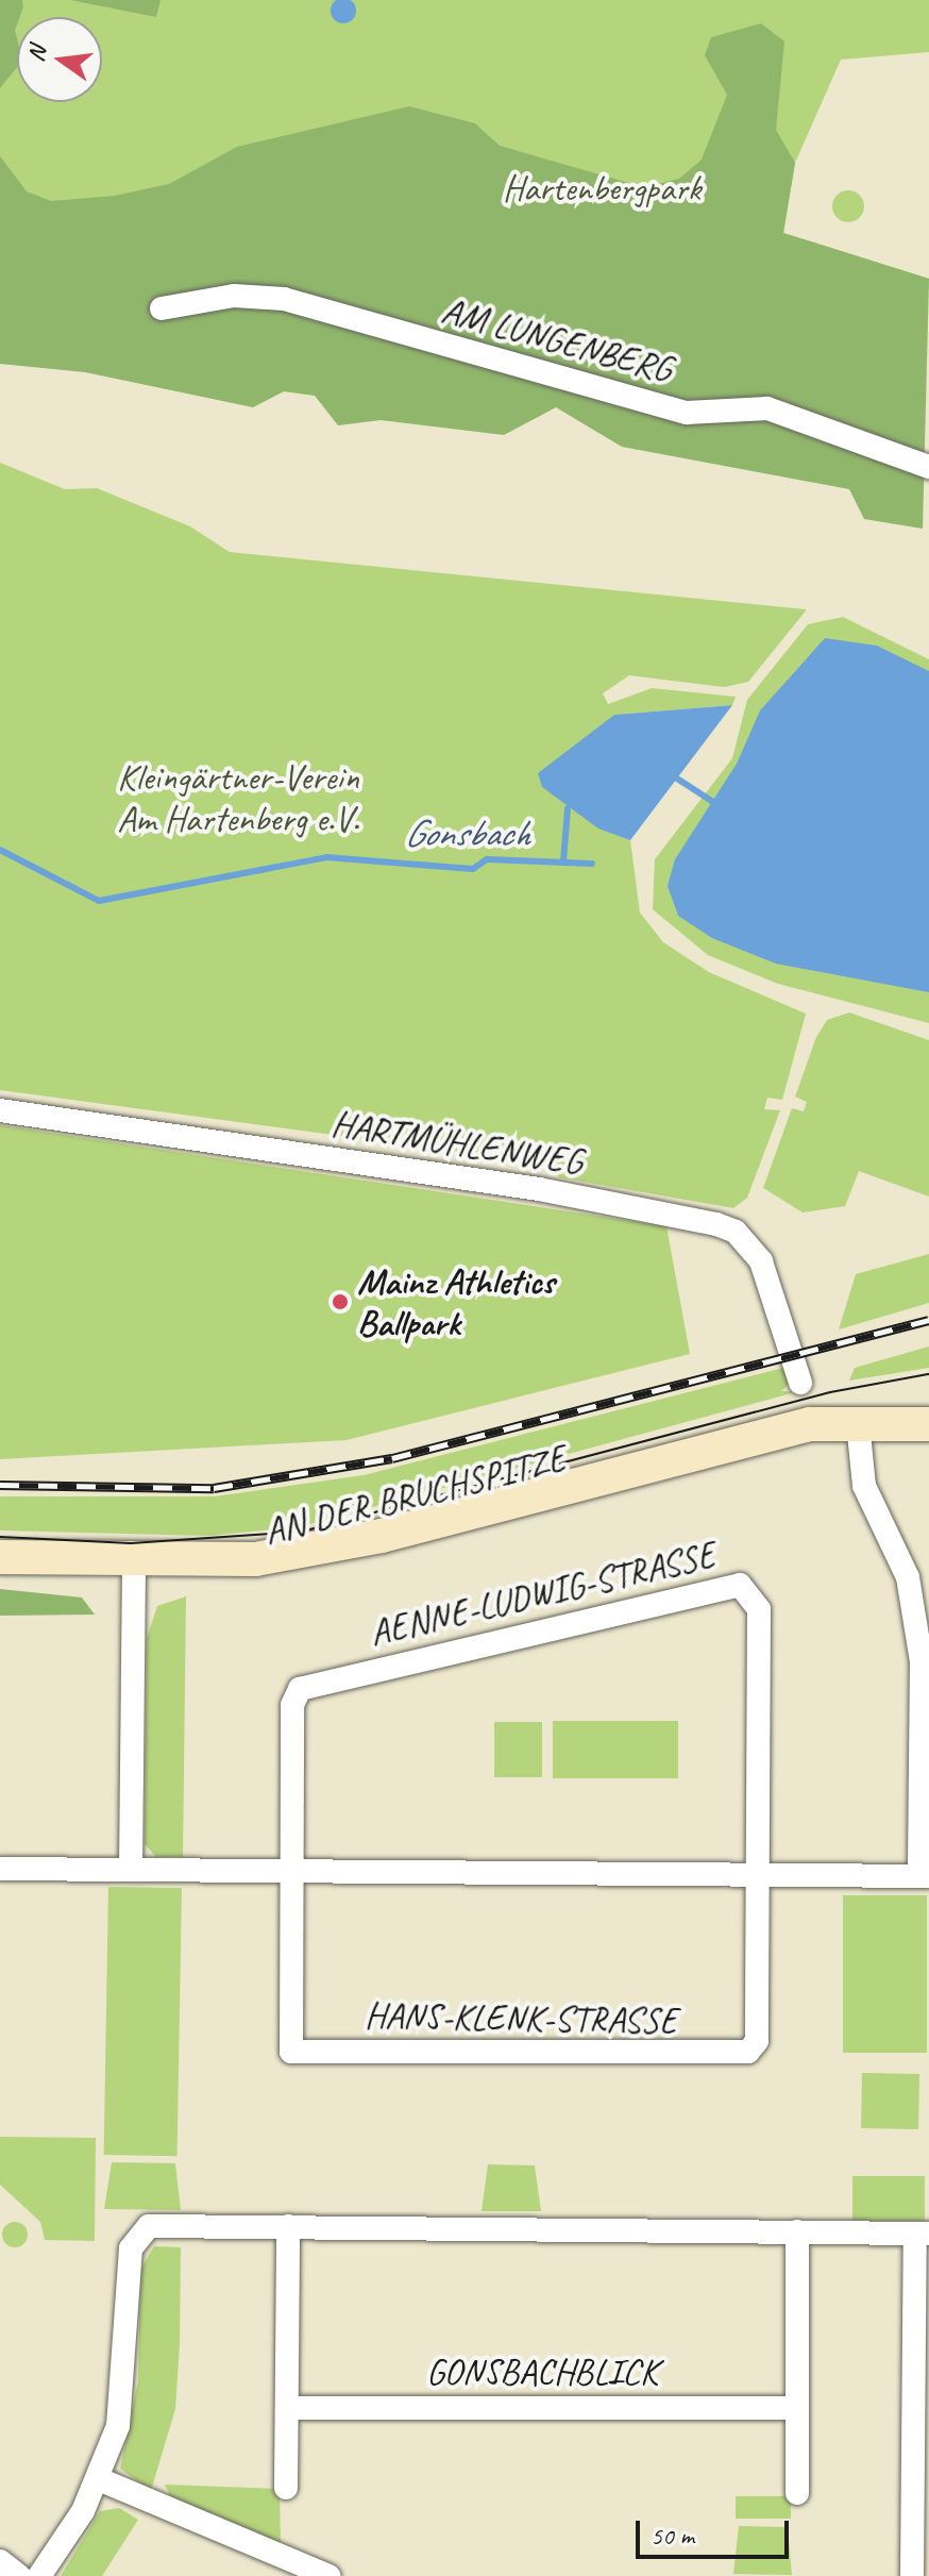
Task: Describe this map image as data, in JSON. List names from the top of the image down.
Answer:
{
  "streets": {
    "main road": ["AN DER BRUCHSPITZE"],
    "street": [
      "AM LUNGENBERG",
      "HARTMÜHLENWEG",
      "AENNE-LUDWIG-STRASSE",
      "HANS-KLENK-STRASSE",
      "GONSBACHBLICK"
    ]
  },
  "crossings": [
    ["AENNE-LUDWIG-STRASSE", "HANS-KLENK-STRASSE"]
  ],
  "water": ["Gonsbach"],
  "parks": ["Hartenbergpark", "Kleingärtner-Verein Am Hartenberg e.V."],
  "places": ["Mainz Athletics Ballpark"],
  "scale_bar": "50 m",
  "north": "left"
}
